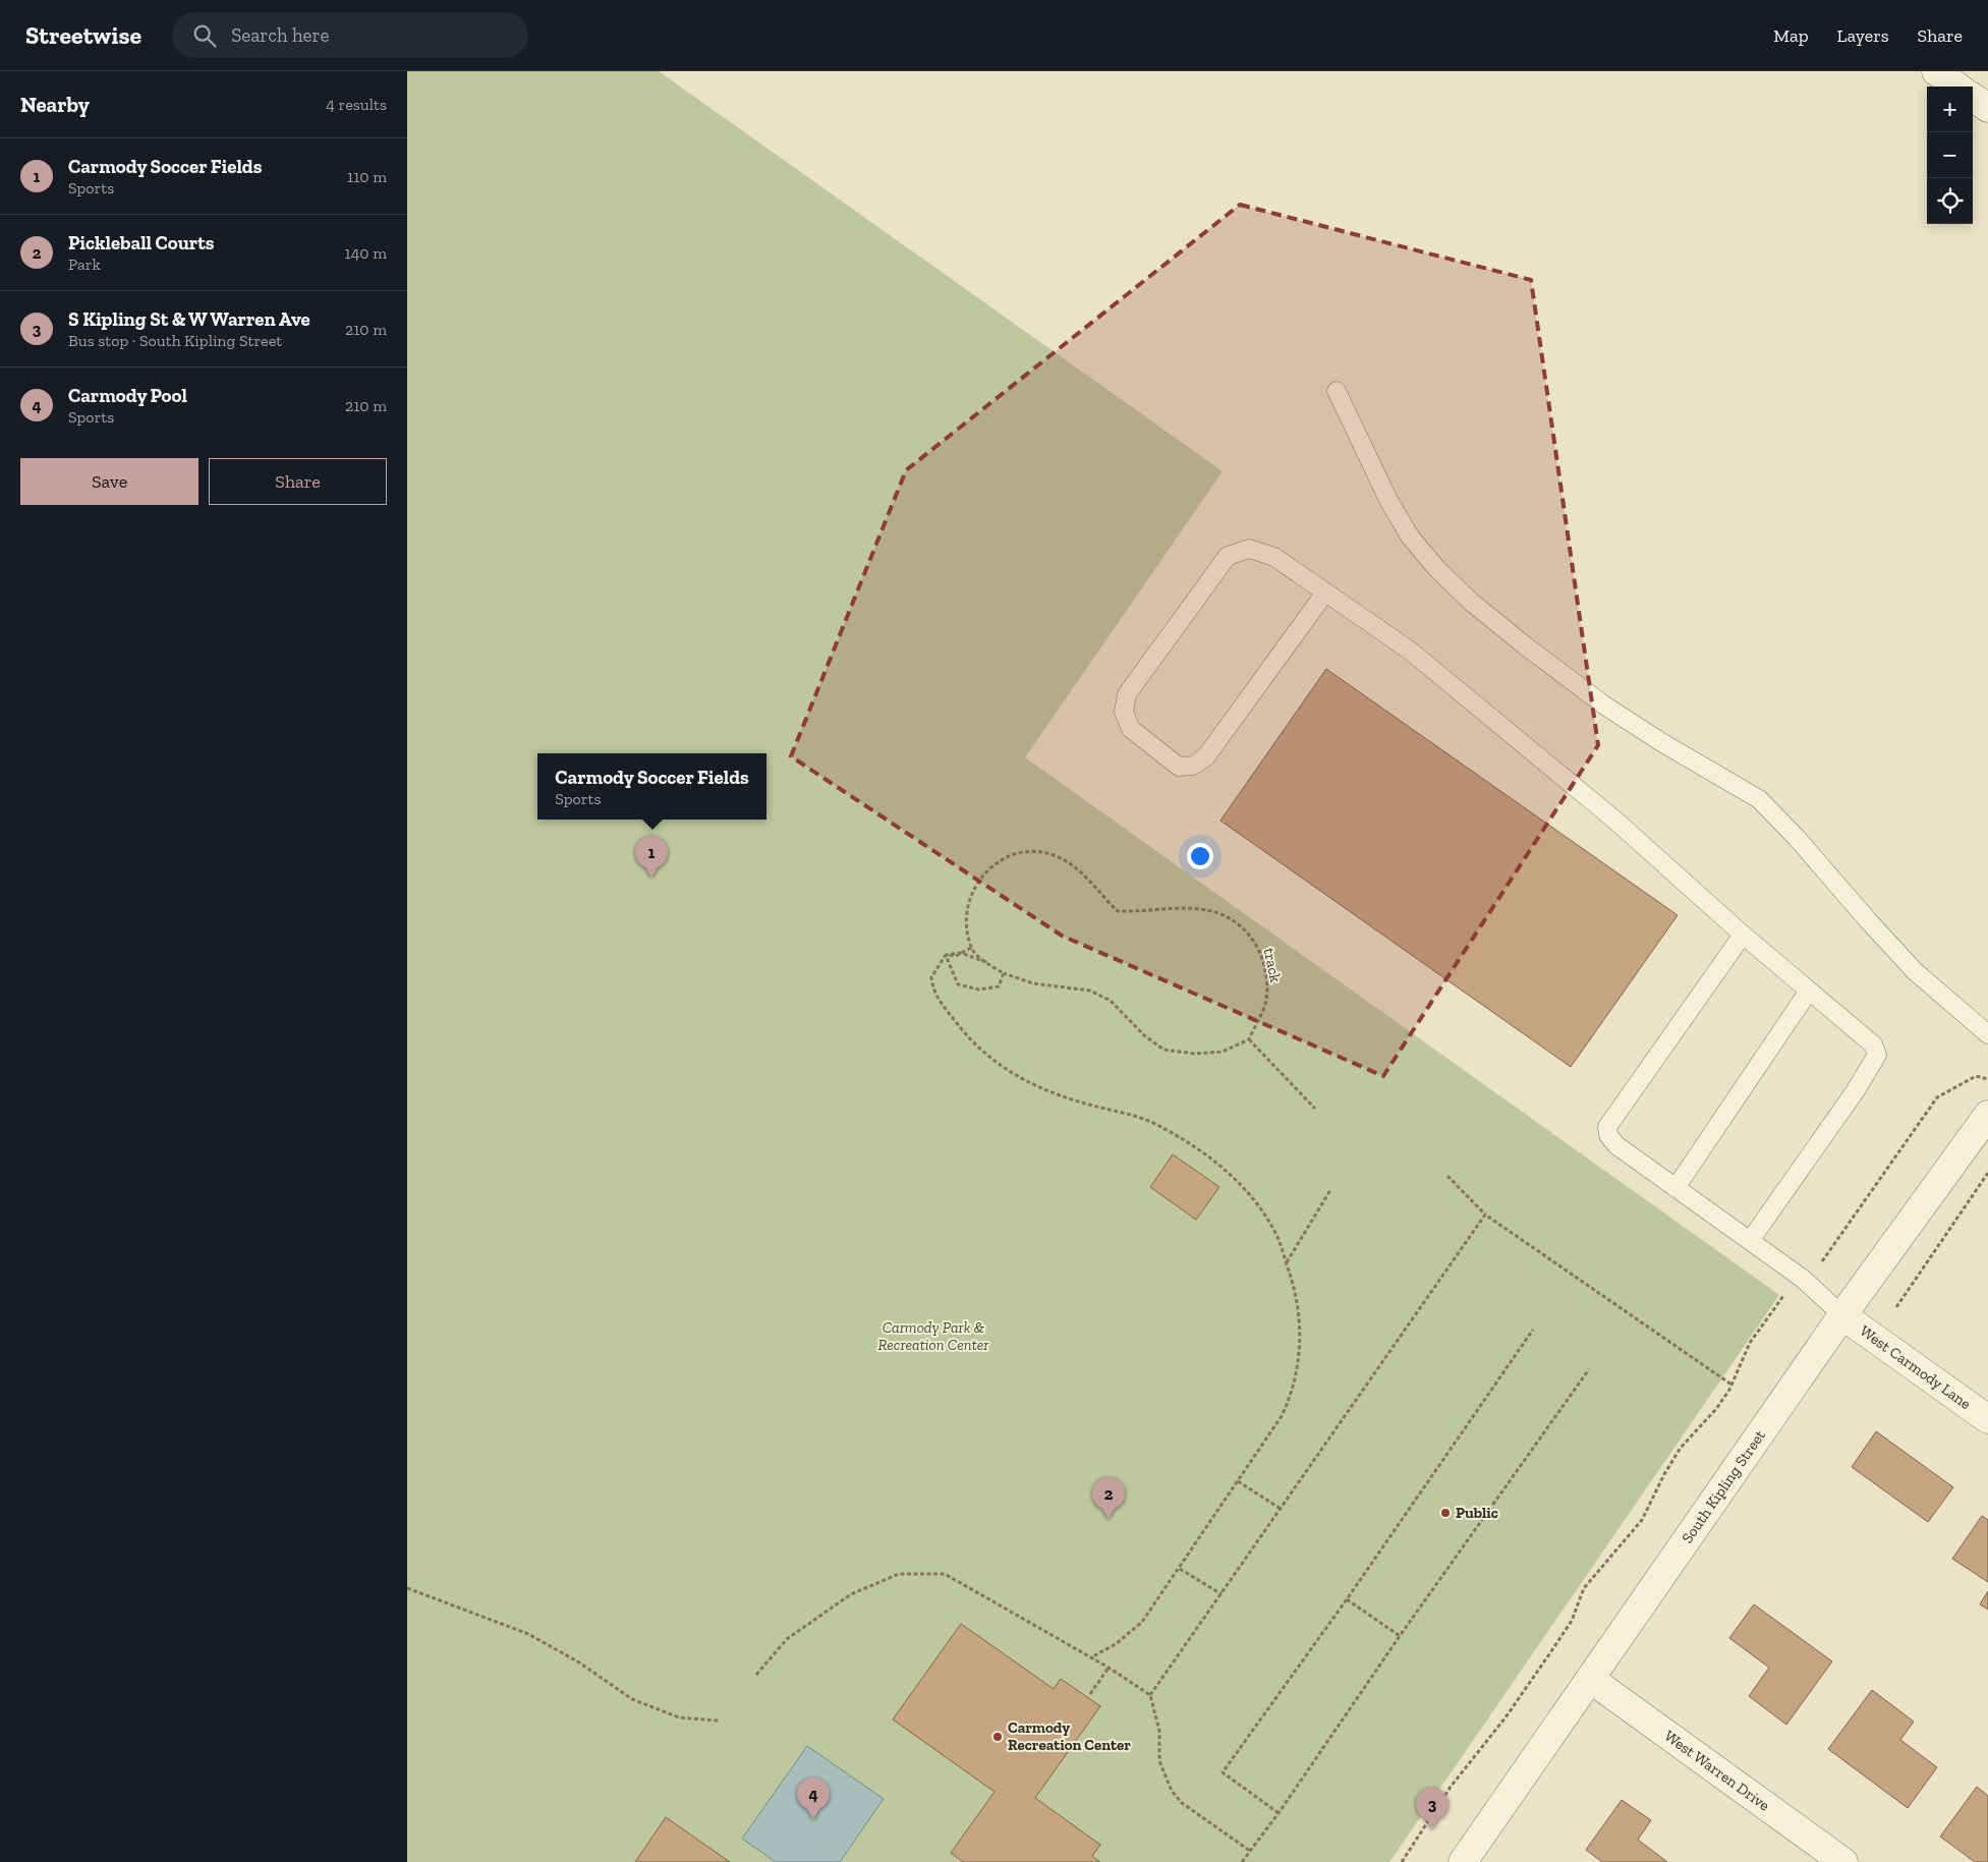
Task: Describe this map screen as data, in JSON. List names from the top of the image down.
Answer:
{
  "streets": {
    "street": ["West Carmody Lane", "South Kipling Street", "West Warren Drive"],
    "path": ["track"]
  },
  "crossings": [
    ["West Carmody Lane", "South Kipling Street"],
    ["South Kipling Street", "West Warren Drive"]
  ],
  "parks": ["Carmody Park & Recreation Center"],
  "places": ["Public", "Carmody Recreation Center"],
  "page": {
    "header": "Streetwise",
    "search": "Search here",
    "nav": ["Map", "Layers", "Share"],
    "heading": ["Nearby", "4 results"],
    "map_buttons": ["+", "−"],
    "list": [
      {
        "mark": "1",
        "name": "Carmody Soccer Fields",
        "note": "Sports",
        "value": "110 m"
      },
      {
        "mark": "2",
        "name": "Pickleball Courts",
        "note": "Park",
        "value": "140 m"
      },
      {
        "mark": "3",
        "name": "S Kipling St & W Warren Ave",
        "note": "Bus stop · South Kipling Street",
        "value": "210 m"
      },
      {
        "mark": "4",
        "name": "Carmody Pool",
        "note": "Sports",
        "value": "210 m"
      }
    ],
    "buttons": ["Save", "Share"],
    "popup": ["Carmody Soccer Fields", "Sports"],
    "pins": [
      "1",
      "2",
      "4",
      "3"
    ]
  }
}
